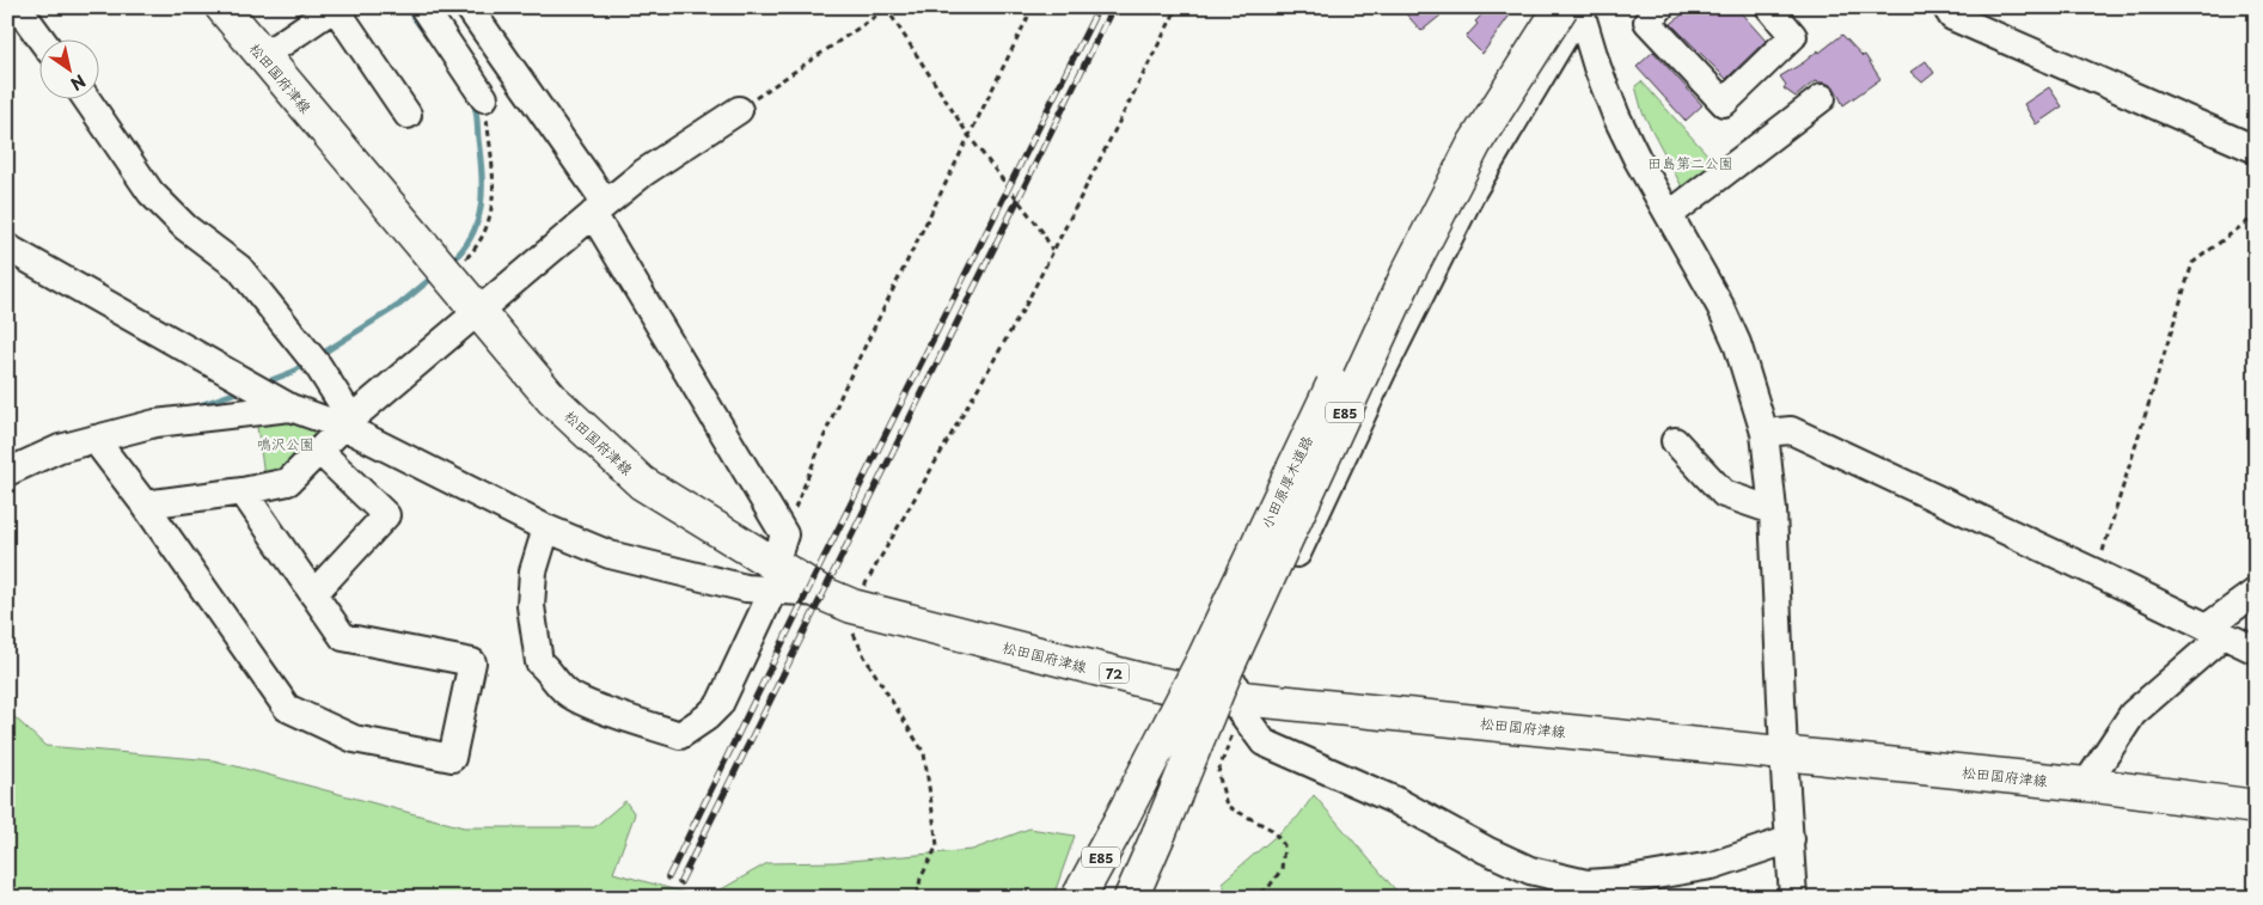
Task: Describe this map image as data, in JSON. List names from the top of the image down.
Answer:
{
  "streets": {
    "main road": [
      "松田国府津線",
      "E85",
      "小田原厚木道路",
      "72"
    ]
  },
  "parks": ["田島第二公園", "鳴沢公園"],
  "north": "bottom right"
}
